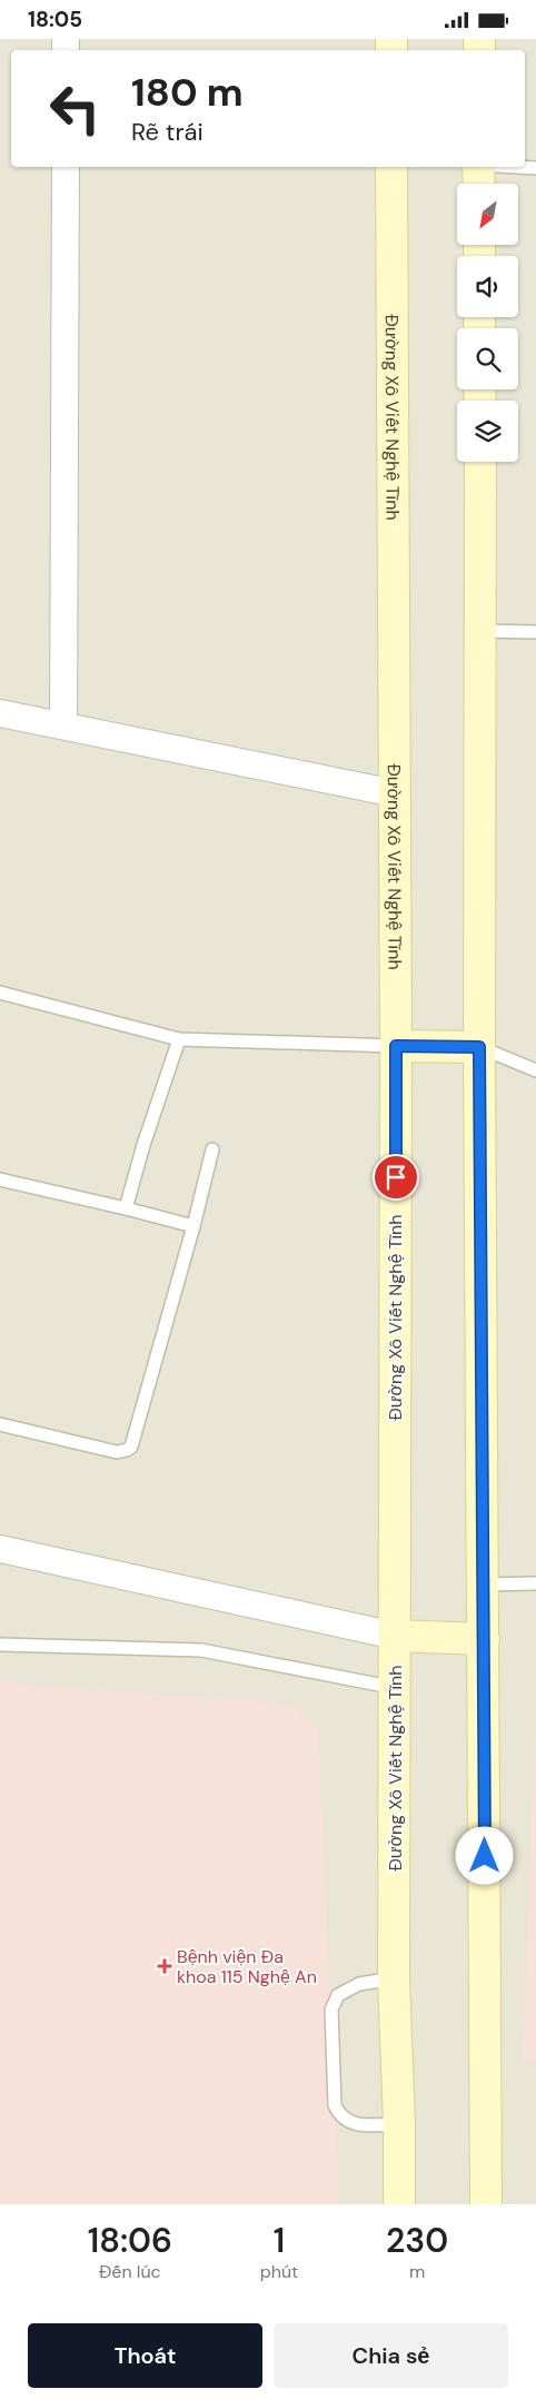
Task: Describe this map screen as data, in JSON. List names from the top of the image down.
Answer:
{
  "streets": {
    "main road": ["Đường Xô Viết Nghệ Tĩnh"]
  },
  "places": {
    "health": ["Bệnh viện Đa khoa 115 Nghệ An"]
  },
  "north": "bottom left",
  "page": {
    "status": "18:05",
    "turn": ["180 m", "Rẽ trái"],
    "eta": [
      "18:06",
      "Đến lúc",
      "1",
      "phút",
      "230",
      "m"
    ],
    "buttons": ["Thoát", "Chia sẻ"]
  }
}
